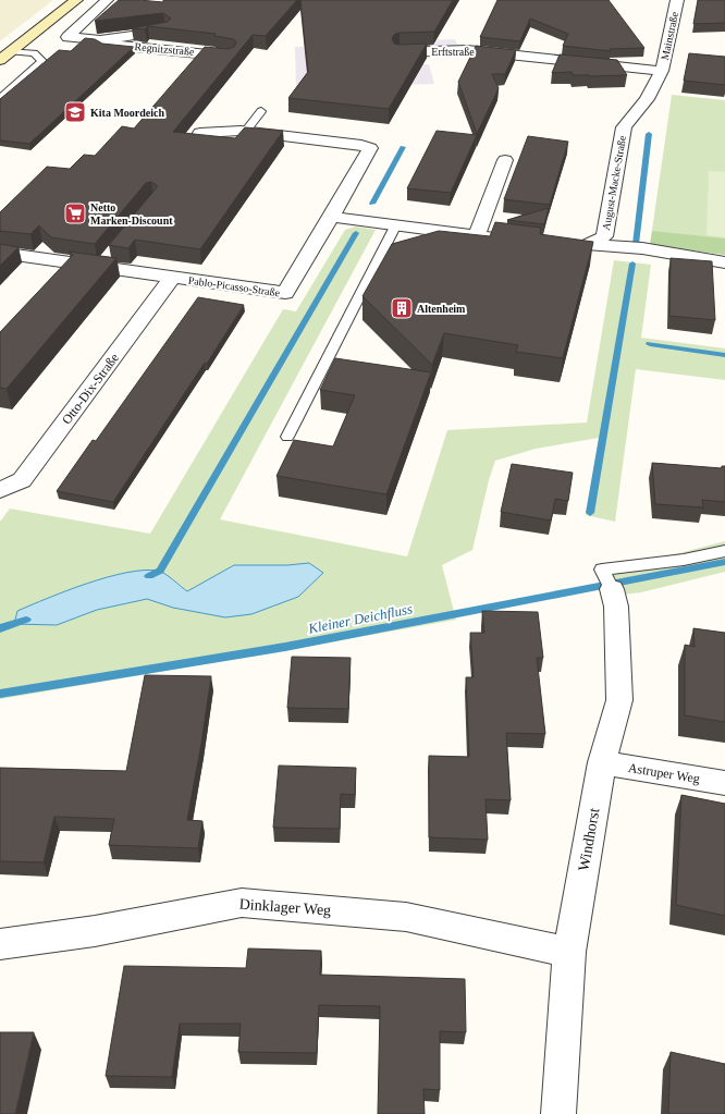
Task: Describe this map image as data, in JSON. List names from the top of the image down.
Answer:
{
  "streets": {
    "street": [
      "Mainstraße",
      "Regnitzstraße",
      "Erftstraße",
      "August-Macke-Straße",
      "Pablo-Picasso-Straße",
      "Otto-Dix-Straße",
      "Astruper Weg",
      "Windhorst",
      "Dinklager Weg"
    ]
  },
  "crossings": [
    ["Mainstraße", "Erftstraße"],
    ["Mainstraße", "August-Macke-Straße"],
    ["Erftstraße", "August-Macke-Straße"],
    ["Pablo-Picasso-Straße", "Otto-Dix-Straße"],
    ["Astruper Weg", "Windhorst"],
    ["Windhorst", "Dinklager Weg"]
  ],
  "water": ["Kleiner Deichfluss"],
  "places": {
    "school or university": ["Kita Moordeich"],
    "supermarket": ["Netto Marken-Discount"],
    "building": ["Altenheim"]
  }
}
